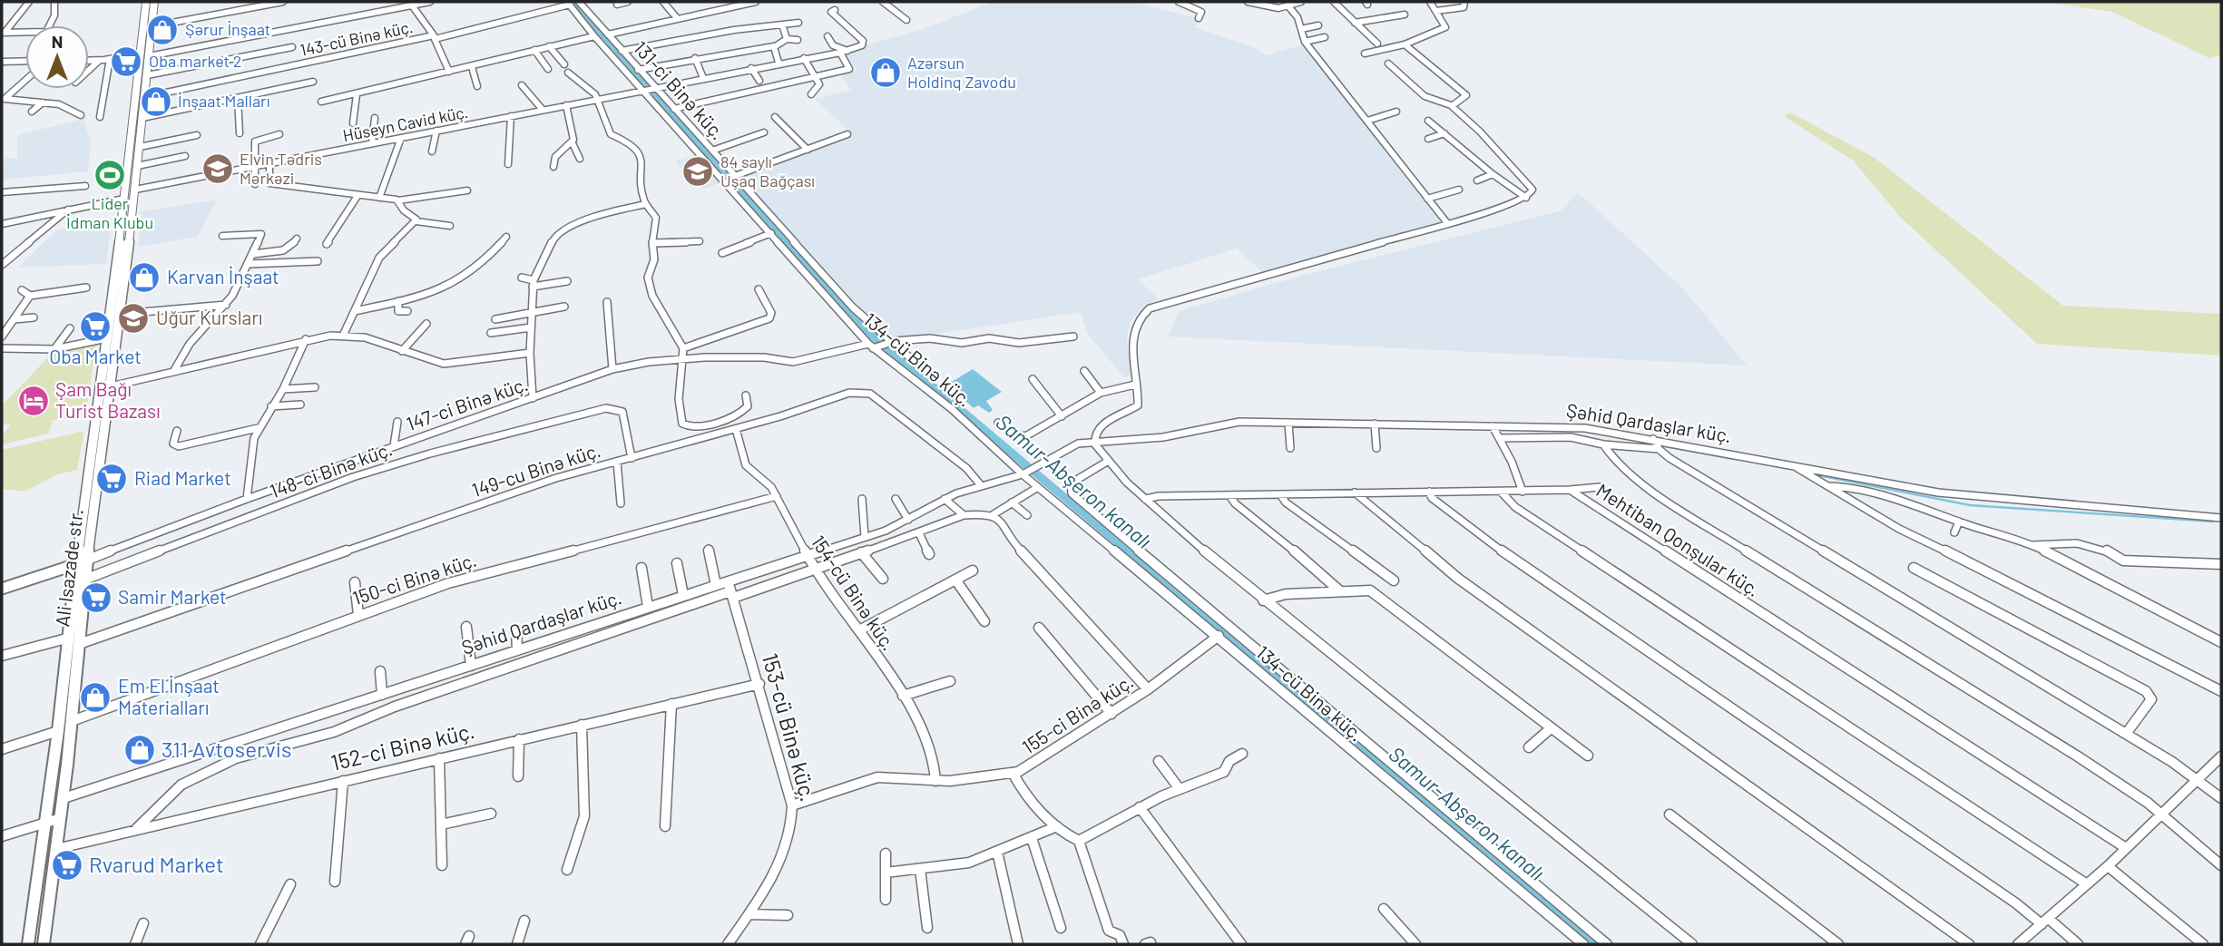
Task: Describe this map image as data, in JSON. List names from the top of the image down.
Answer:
{
  "streets": {
    "main road": ["Ali Isazade str."],
    "street": [
      "143-cü Binə küç.",
      "131-ci Binə küç.",
      "Hüseyn Cavid küç.",
      "134-cü Binə küç.",
      "147-ci Binə küç.",
      "Şəhid Qardaşlar küç.",
      "148-ci Binə küç.",
      "149-cu Binə küç.",
      "Mehtiban Qonşular küç.",
      "150-ci Binə küç.",
      "154-cü Binə küç.",
      "155-ci Binə küç.",
      "153-cü Binə küç.",
      "152-ci Binə küç."
    ]
  },
  "crossings": [
    ["143-cü Binə küç.", "134-cü Binə küç."],
    ["143-cü Binə küç.", "Ali Isazade str."],
    ["131-ci Binə küç.", "Hüseyn Cavid küç."],
    ["131-ci Binə küç.", "147-ci Binə küç."],
    ["Hüseyn Cavid küç.", "134-cü Binə küç."],
    ["Hüseyn Cavid küç.", "Ali Isazade str."],
    ["134-cü Binə küç.", "147-ci Binə küç."],
    ["134-cü Binə küç.", "Şəhid Qardaşlar küç."],
    ["134-cü Binə küç.", "155-ci Binə küç."],
    ["147-ci Binə küç.", "Ali Isazade str."],
    ["Şəhid Qardaşlar küç.", "149-cu Binə küç."],
    ["Şəhid Qardaşlar küç.", "Ali Isazade str."],
    ["Şəhid Qardaşlar küç.", "154-cü Binə küç."],
    ["Şəhid Qardaşlar küç.", "153-cü Binə küç."],
    ["148-ci Binə küç.", "149-cu Binə küç."],
    ["148-ci Binə küç.", "Ali Isazade str."],
    ["149-cu Binə küç.", "Ali Isazade str."],
    ["149-cu Binə küç.", "154-cü Binə küç."],
    ["Ali Isazade str.", "150-ci Binə küç."],
    ["Ali Isazade str.", "152-ci Binə küç."],
    ["150-ci Binə küç.", "154-cü Binə küç."],
    ["154-cü Binə küç.", "155-ci Binə küç."],
    ["155-ci Binə küç.", "153-cü Binə küç."],
    ["153-cü Binə küç.", "152-ci Binə küç."]
  ],
  "water": ["Samur-Abşeron kanalı"],
  "places": {
    "shop": [
      "Şərur İnşaat",
      "Azərsun Holdinq Zavodu",
      "İnşaat Malları",
      "Karvan İnşaat",
      "Em El İnşaat Materialları",
      "311 Avtoservis"
    ],
    "supermarket": [
      "Oba market 2",
      "Oba Market",
      "Riad Market",
      "Samir Market",
      "Rvarud Market"
    ],
    "school or university": ["Elvin Tədris Mərkəzi", "84 saylı Uşaq Bağçası", "Uğur Kursları"],
    "sports": ["Lider İdman Klubu"],
    "hotel": ["Şam Bağı Turist Bazası"]
  },
  "north": "top"
}
